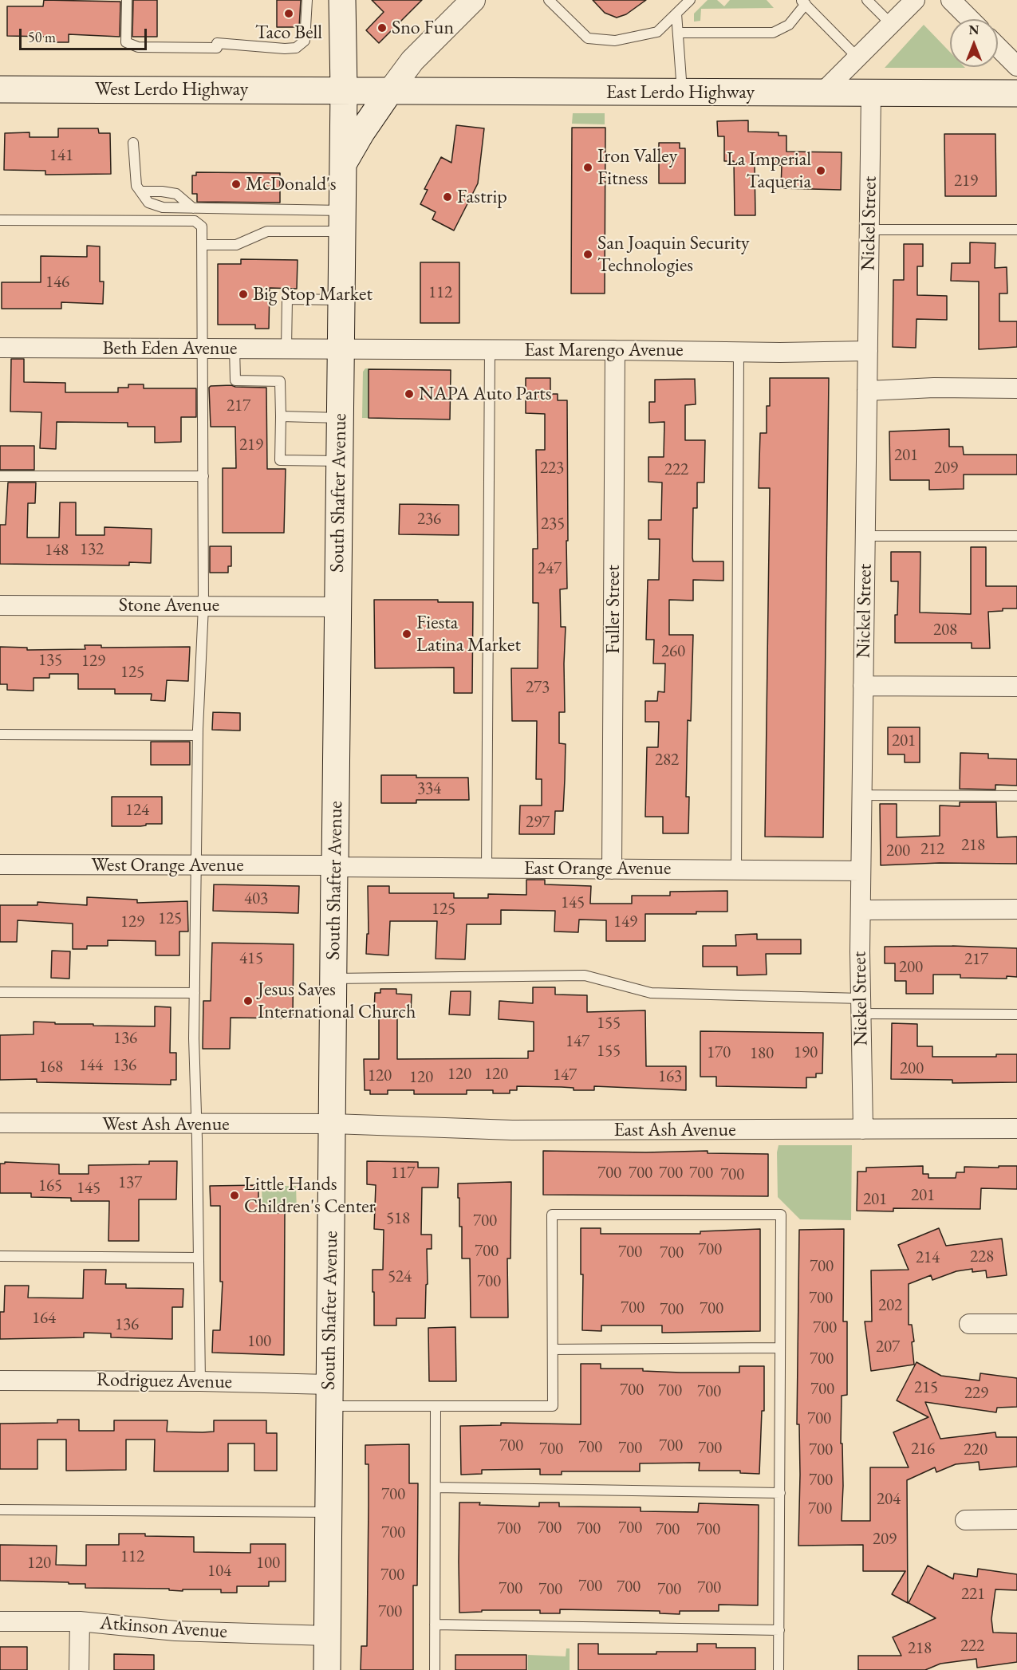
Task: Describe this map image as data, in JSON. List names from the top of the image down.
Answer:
{
  "streets": {
    "main road": ["West Lerdo Highway", "East Lerdo Highway", "South Shafter Avenue"],
    "street": [
      "Nickel Street",
      "Beth Eden Avenue",
      "East Marengo Avenue",
      "Stone Avenue",
      "Fuller Street",
      "West Orange Avenue",
      "East Orange Avenue",
      "West Ash Avenue",
      "East Ash Avenue",
      "Rodriguez Avenue",
      "Atkinson Avenue"
    ]
  },
  "crossings": [
    ["West Lerdo Highway", "East Lerdo Highway"],
    ["West Lerdo Highway", "South Shafter Avenue"],
    ["East Lerdo Highway", "Nickel Street"],
    ["East Lerdo Highway", "South Shafter Avenue"],
    ["Nickel Street", "East Marengo Avenue"],
    ["Nickel Street", "East Orange Avenue"],
    ["Nickel Street", "East Ash Avenue"],
    ["Beth Eden Avenue", "East Marengo Avenue"],
    ["Beth Eden Avenue", "South Shafter Avenue"],
    ["East Marengo Avenue", "South Shafter Avenue"],
    ["East Marengo Avenue", "Fuller Street"],
    ["South Shafter Avenue", "Stone Avenue"],
    ["South Shafter Avenue", "West Orange Avenue"],
    ["South Shafter Avenue", "East Orange Avenue"],
    ["South Shafter Avenue", "West Ash Avenue"],
    ["South Shafter Avenue", "East Ash Avenue"],
    ["South Shafter Avenue", "Rodriguez Avenue"],
    ["South Shafter Avenue", "Atkinson Avenue"],
    ["Fuller Street", "East Orange Avenue"],
    ["West Orange Avenue", "East Orange Avenue"],
    ["West Ash Avenue", "East Ash Avenue"]
  ],
  "places": [
    "Taco Bell",
    "Sno Fun",
    "Iron Valley Fitness",
    "La Imperial Taqueria",
    "McDonald's",
    "Fastrip",
    "San Joaquin Security Technologies",
    "Big Stop Market",
    "NAPA Auto Parts",
    "Fiesta Latina Market",
    "Jesus Saves International Church",
    "Little Hands Children's Center"
  ],
  "house_numbers": [
    "141",
    "219",
    "146",
    "112",
    "217",
    "219",
    "201",
    "223",
    "209",
    "222",
    "236",
    "235",
    "132",
    "148",
    "247",
    "208",
    "260",
    "135",
    "129",
    "125",
    "273",
    "201",
    "282",
    "334",
    "124",
    "297",
    "218",
    "212",
    "200",
    "403",
    "145",
    "125",
    "125",
    "129",
    "149",
    "415",
    "217",
    "200",
    "155",
    "136",
    "147",
    "155",
    "170",
    "190",
    "180",
    "144",
    "136",
    "168",
    "200",
    "120",
    "120",
    "147",
    "120",
    "163",
    "120",
    "117",
    "700",
    "700",
    "700",
    "700",
    "700",
    "137",
    "165",
    "145",
    "201",
    "201",
    "518",
    "700",
    "700",
    "700",
    "700",
    "700",
    "228",
    "214",
    "700",
    "524",
    "700",
    "700",
    "202",
    "700",
    "700",
    "700",
    "164",
    "136",
    "700",
    "100",
    "207",
    "700",
    "215",
    "700",
    "700",
    "700",
    "700",
    "229",
    "700",
    "700",
    "700",
    "700",
    "700",
    "700",
    "700",
    "216",
    "700",
    "220",
    "700",
    "700",
    "204",
    "700",
    "700",
    "700",
    "700",
    "700",
    "700",
    "700",
    "700",
    "209",
    "112",
    "120",
    "100",
    "104",
    "700",
    "700",
    "700",
    "700",
    "700",
    "700",
    "700",
    "221",
    "700",
    "222",
    "218"
  ],
  "scale_bar": "50 m",
  "north": "top"
}
